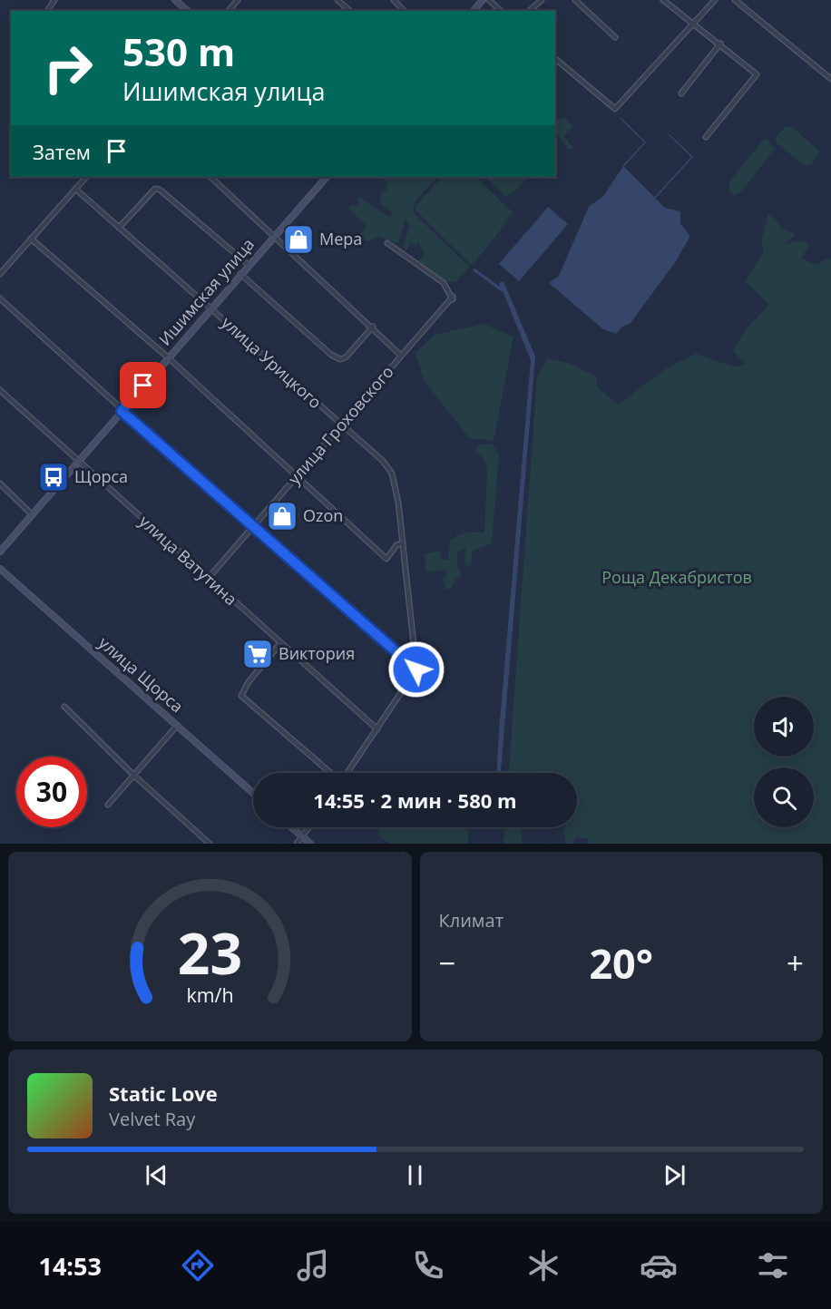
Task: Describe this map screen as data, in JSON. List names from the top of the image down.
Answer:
{
  "streets": {
    "main road": ["Ишимская улица", "улица Щорса"],
    "street": ["улица Урицкого", "улица Гроховского", "улица Ватутина"]
  },
  "crossings": [
    ["Ишимская улица", "улица Урицкого"],
    ["Ишимская улица", "улица Ватутина"],
    ["улица Урицкого", "улица Гроховского"],
    ["улица Гроховского", "улица Ватутина"]
  ],
  "parks": ["Роща Декабристов"],
  "places": {
    "shop": ["Мера", "Ozon"],
    "bus stop": ["Щорса"],
    "supermarket": ["Виктория"]
  },
  "page": {
    "turn": ["530 m", "Ишимская улица"],
    "then": "Затем",
    "limit": "30",
    "trip": "14:55 · 2 мин · 580 m",
    "tile": "Климат",
    "heat": ["−", "20°", "+"],
    "song": ["Static Love", "Velvet Ray"],
    "tabs": "14:53",
    "gauge": ["23", "km/h"]
  }
}
